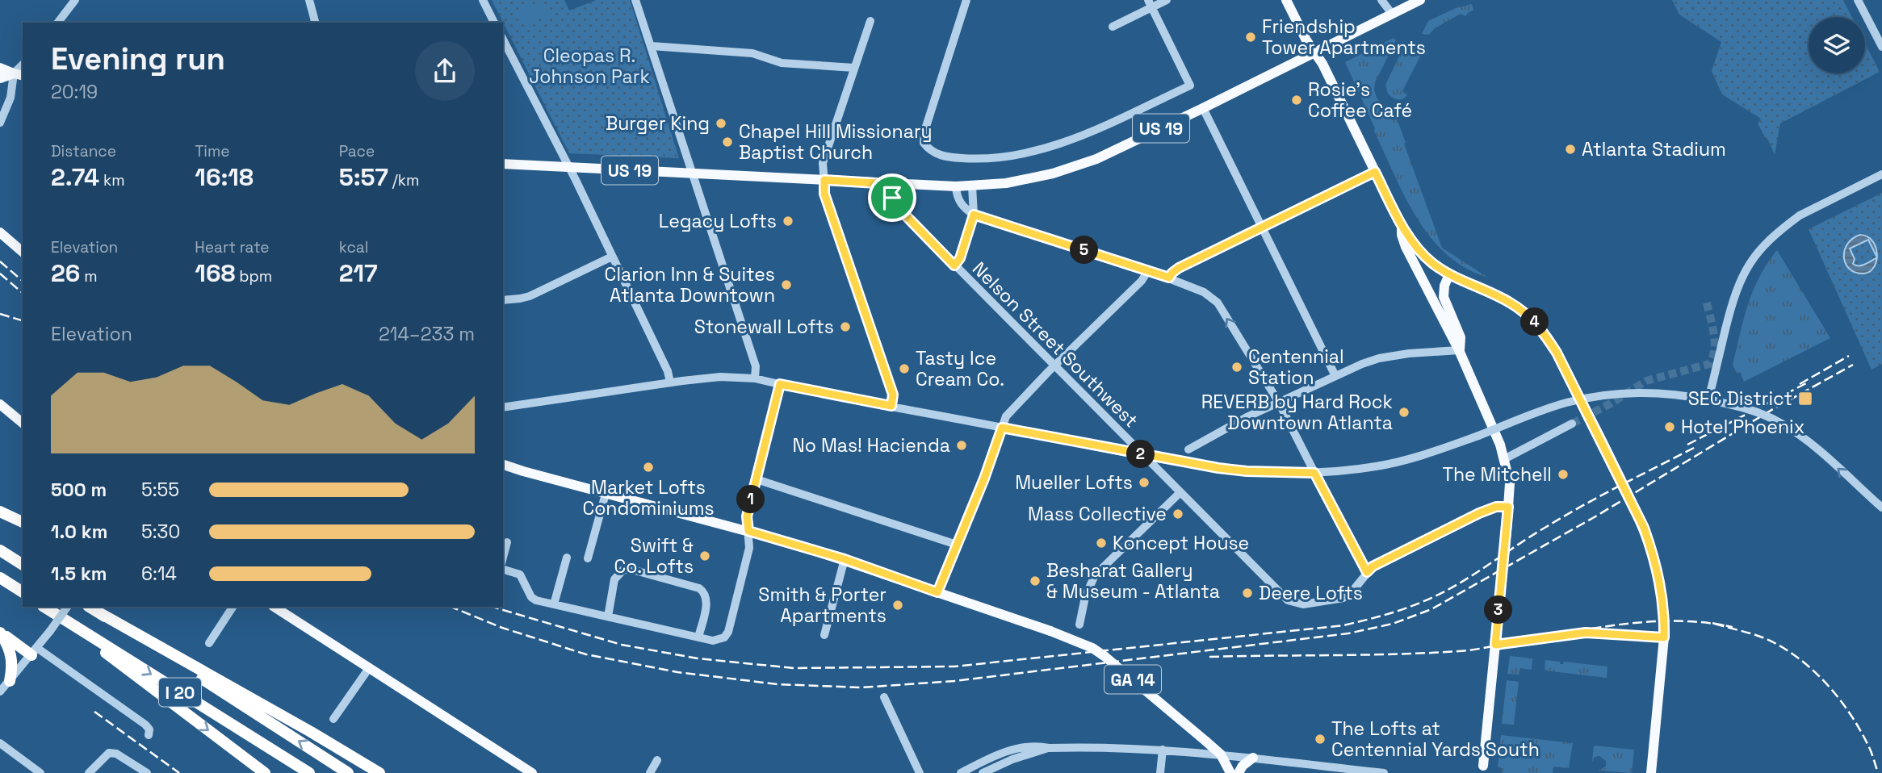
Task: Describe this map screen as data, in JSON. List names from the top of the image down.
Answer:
{
  "streets": {
    "highway": ["I 20"],
    "main road": ["US 19", "GA 14"],
    "street": ["Nelson Street Southwest"]
  },
  "crossings": [
    ["US 19", "Nelson Street Southwest"]
  ],
  "parks": ["Cleopas R. Johnson Park"],
  "places": {
    "other": [
      "Friendship Tower Apartments",
      "Rosie's Coffee Café",
      "Burger King",
      "Chapel Hill Missionary Baptist Church",
      "Atlanta Stadium",
      "Legacy Lofts",
      "Clarion Inn & Suites Atlanta Downtown",
      "Stonewall Lofts",
      "Centennial Station",
      "Tasty Ice Cream Co.",
      "REVERB by Hard Rock Downtown Atlanta",
      "Hotel Phoenix",
      "No Mas! Hacienda",
      "Market Lofts Condominiums",
      "The Mitchell",
      "Mueller Lofts",
      "Mass Collective",
      "Koncept House",
      "Swift & Co. Lofts",
      "Besharat Gallery & Museum - Atlanta",
      "Deere Lofts",
      "Smith & Porter Apartments",
      "The Lofts at Centennial Yards South"
    ],
    "transit": ["SEC District"]
  },
  "page": {
    "heading": ["Evening run", "20:19"],
    "stats": [
      ["Distance", "2.74 km"],
      ["Time", "16:18"],
      ["Pace", "5:57 /km"],
      ["Elevation", "26 m"],
      ["Heart rate", "168 bpm"],
      ["kcal", "217"]
    ],
    "pins": [
      "5",
      "4",
      "2",
      "1",
      "3"
    ],
    "chart": ["Elevation", "214–233 m"],
    "list": [
      {
        "name": "500 m",
        "note": "5:55"
      },
      {
        "name": "1.0 km",
        "note": "5:30"
      },
      {
        "name": "1.5 km",
        "note": "6:14"
      }
    ]
  }
}
